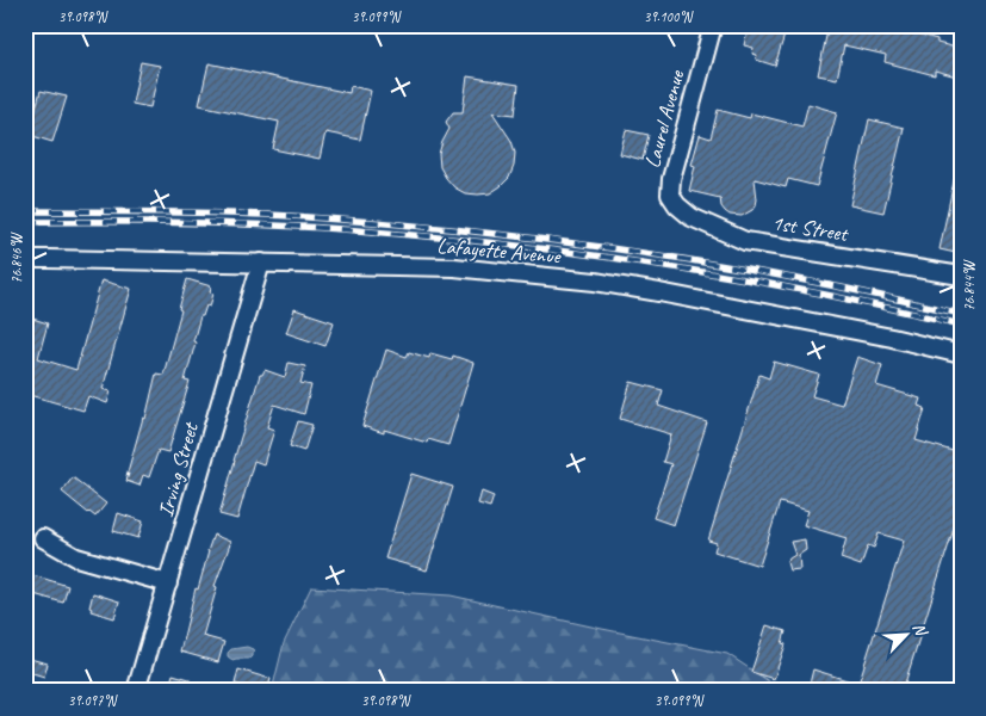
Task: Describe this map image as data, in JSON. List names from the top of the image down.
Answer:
{
  "streets": {
    "street": [
      "Laurel Avenue",
      "1st Street",
      "Lafayette Avenue",
      "Irving Street"
    ]
  },
  "crossings": [
    ["Laurel Avenue", "1st Street"],
    ["Lafayette Avenue", "Irving Street"]
  ],
  "north": "top right",
  "coordinates": [
    "39.098°N",
    "39.099°N",
    "39.100°N",
    "76.846°W",
    "76.844°W",
    "39.097°N"
  ]
}
